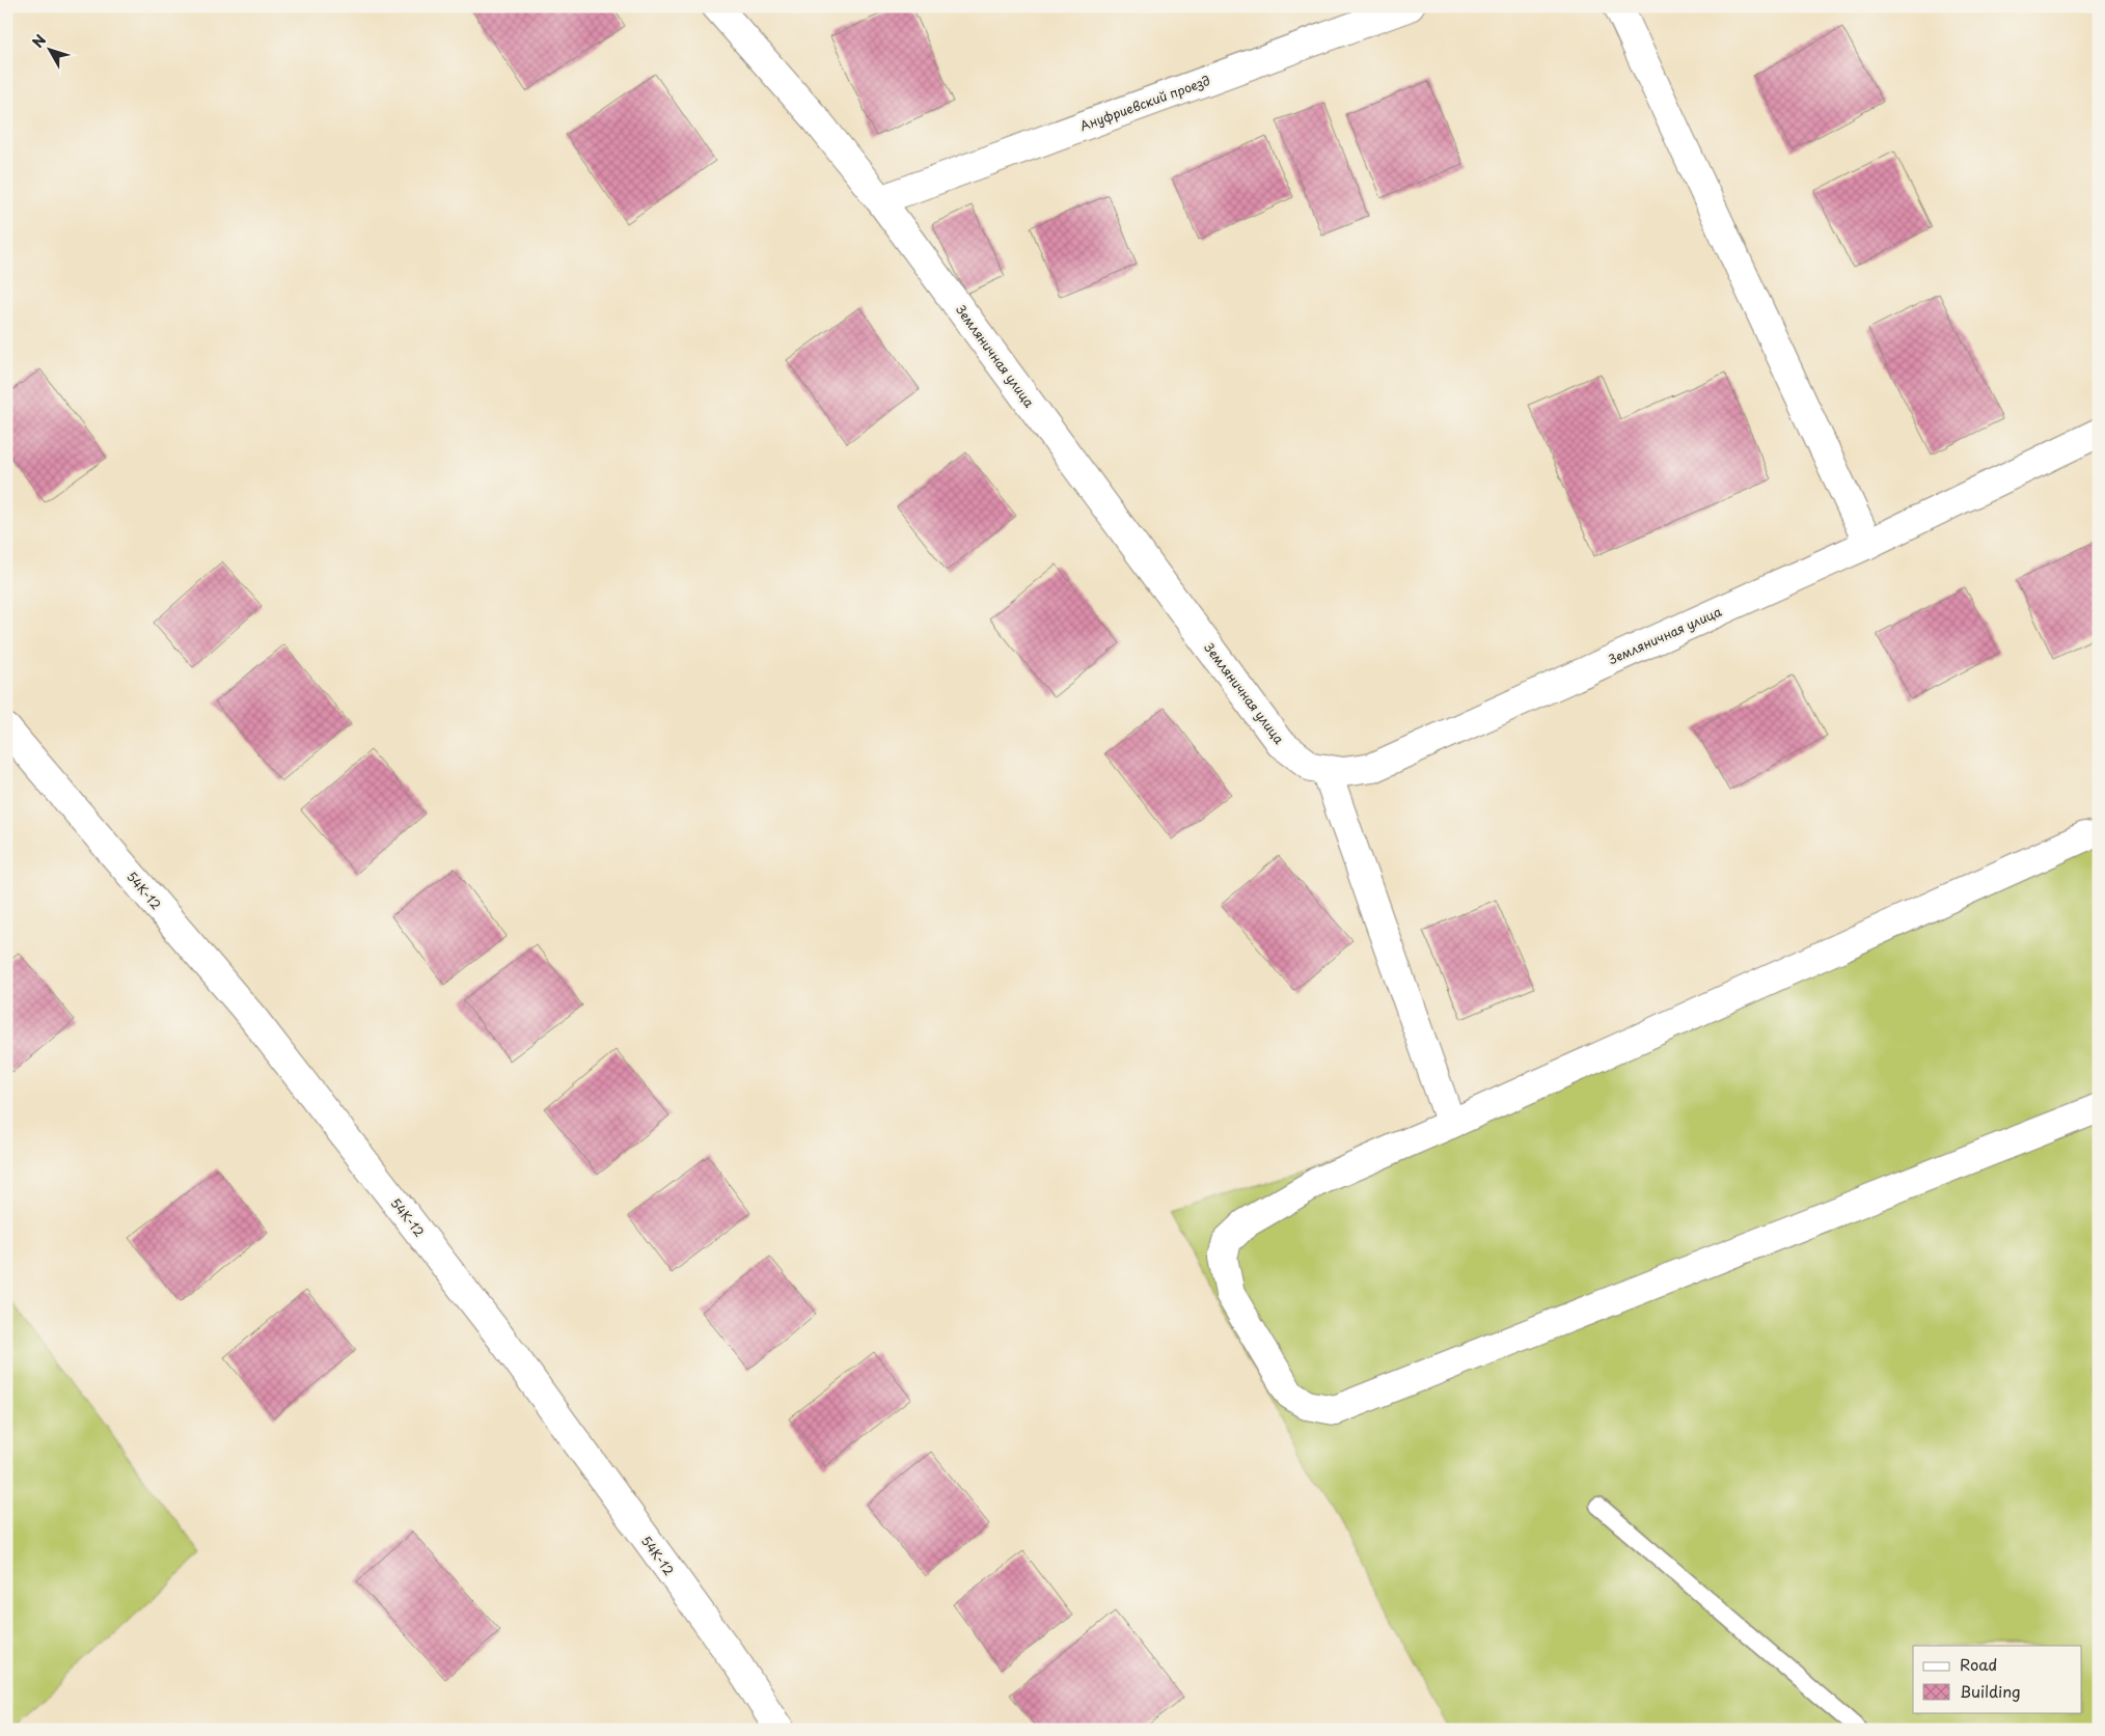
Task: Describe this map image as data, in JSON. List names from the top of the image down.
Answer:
{
  "streets": {
    "street": ["Ануфриевский проезд", "Земляничная улица", "54K-12"]
  },
  "crossings": [
    ["Ануфриевский проезд", "Земляничная улица"]
  ],
  "legend": ["Road", "Building"],
  "north": "top left"
}
